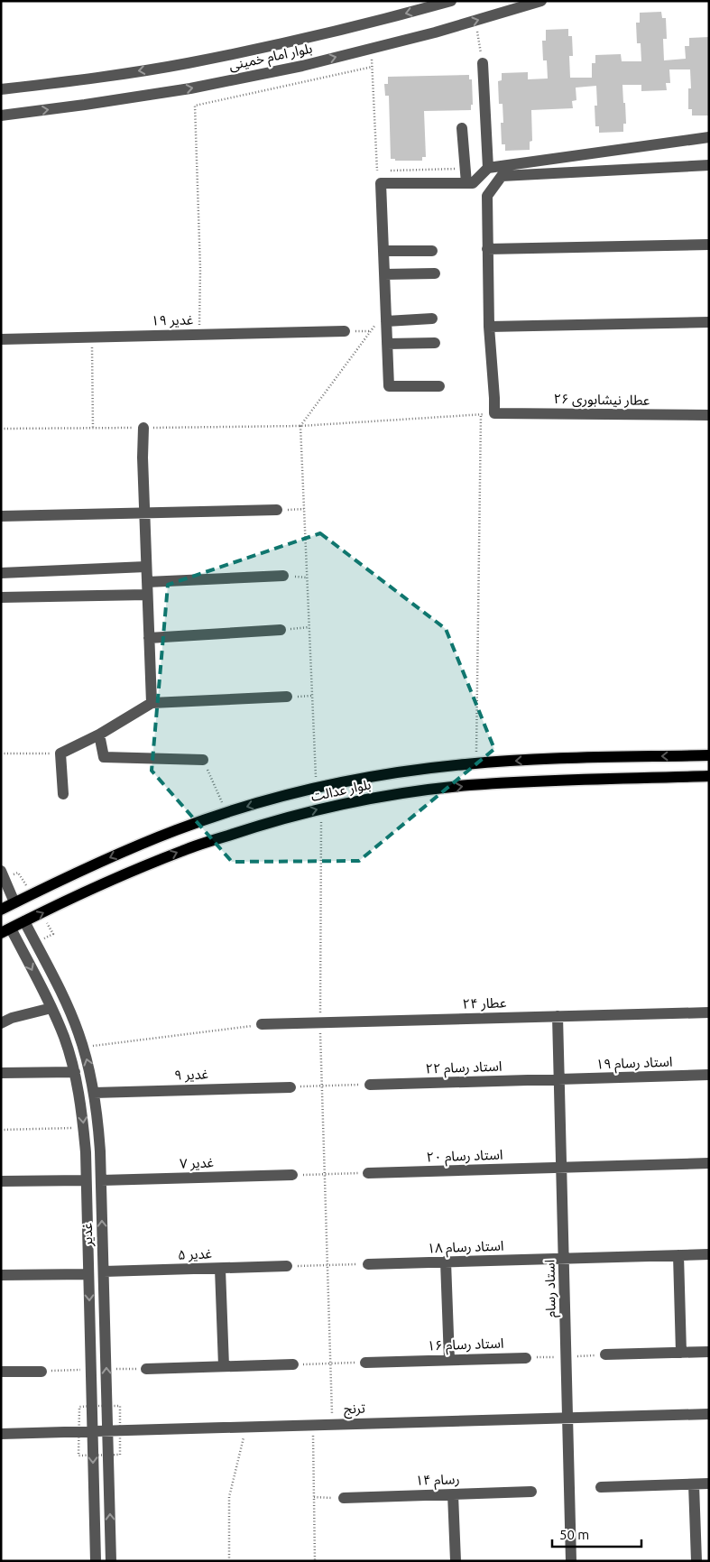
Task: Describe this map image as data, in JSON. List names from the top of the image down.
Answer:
{
  "streets": {
    "main road": ["بلوار عدالت"],
    "street": [
      "بلوار امام خمینی",
      "غدیر ۱۹",
      "عطار نیشابوری ۲۶",
      "عطار ۲۴",
      "استاد رسام ۱۹",
      "استاد رسام ۲۲",
      "غدیر ۹",
      "استاد رسام ۲۰",
      "غدیر ۷",
      "غدیر",
      "استاد رسام ۱۸",
      "غدیر ۵",
      "استاد رسام",
      "استاد رسام ۱۶",
      "ترنج",
      "رسام ۱۴"
    ]
  },
  "crossings": [
    ["بلوار عدالت", "غدیر"],
    ["عطار ۲۴", "استاد رسام"],
    ["استاد رسام ۱۹", "استاد رسام ۲۲"],
    ["استاد رسام ۱۹", "استاد رسام"],
    ["استاد رسام ۲۲", "استاد رسام"],
    ["غدیر ۹", "غدیر"],
    ["استاد رسام ۲۰", "استاد رسام"],
    ["غدیر ۷", "غدیر"],
    ["غدیر", "غدیر ۵"],
    ["غدیر", "ترنج"],
    ["استاد رسام ۱۸", "استاد رسام"],
    ["استاد رسام", "ترنج"]
  ],
  "scale_bar": "50 m"
}
